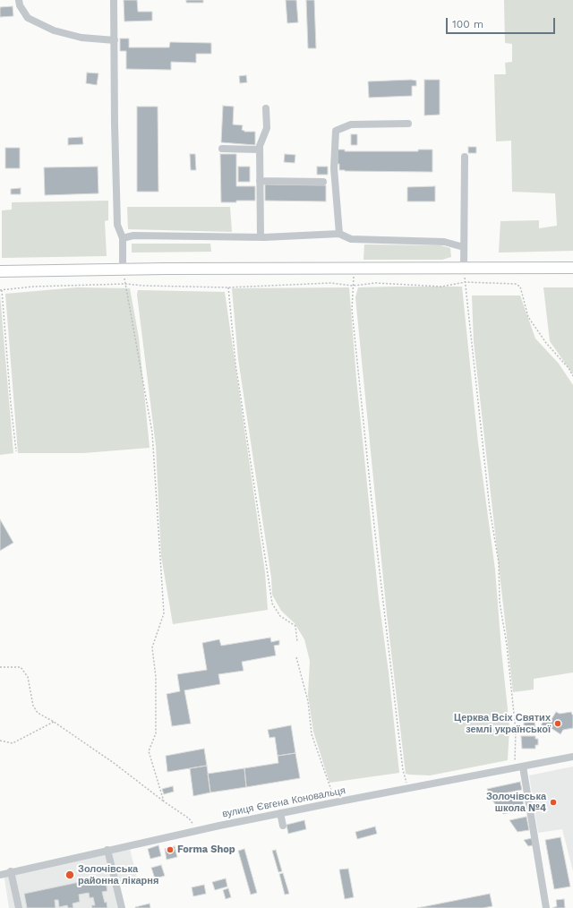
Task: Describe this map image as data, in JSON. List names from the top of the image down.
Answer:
{
  "streets": {
    "street": ["вулиця Євгена Коновальця"]
  },
  "places": [
    "Церква Всіх Святих землі української",
    "Золочівська школа №4",
    "Forma Shop",
    "Золочівська районна лікарня"
  ],
  "scale_bar": "100 m"
}
